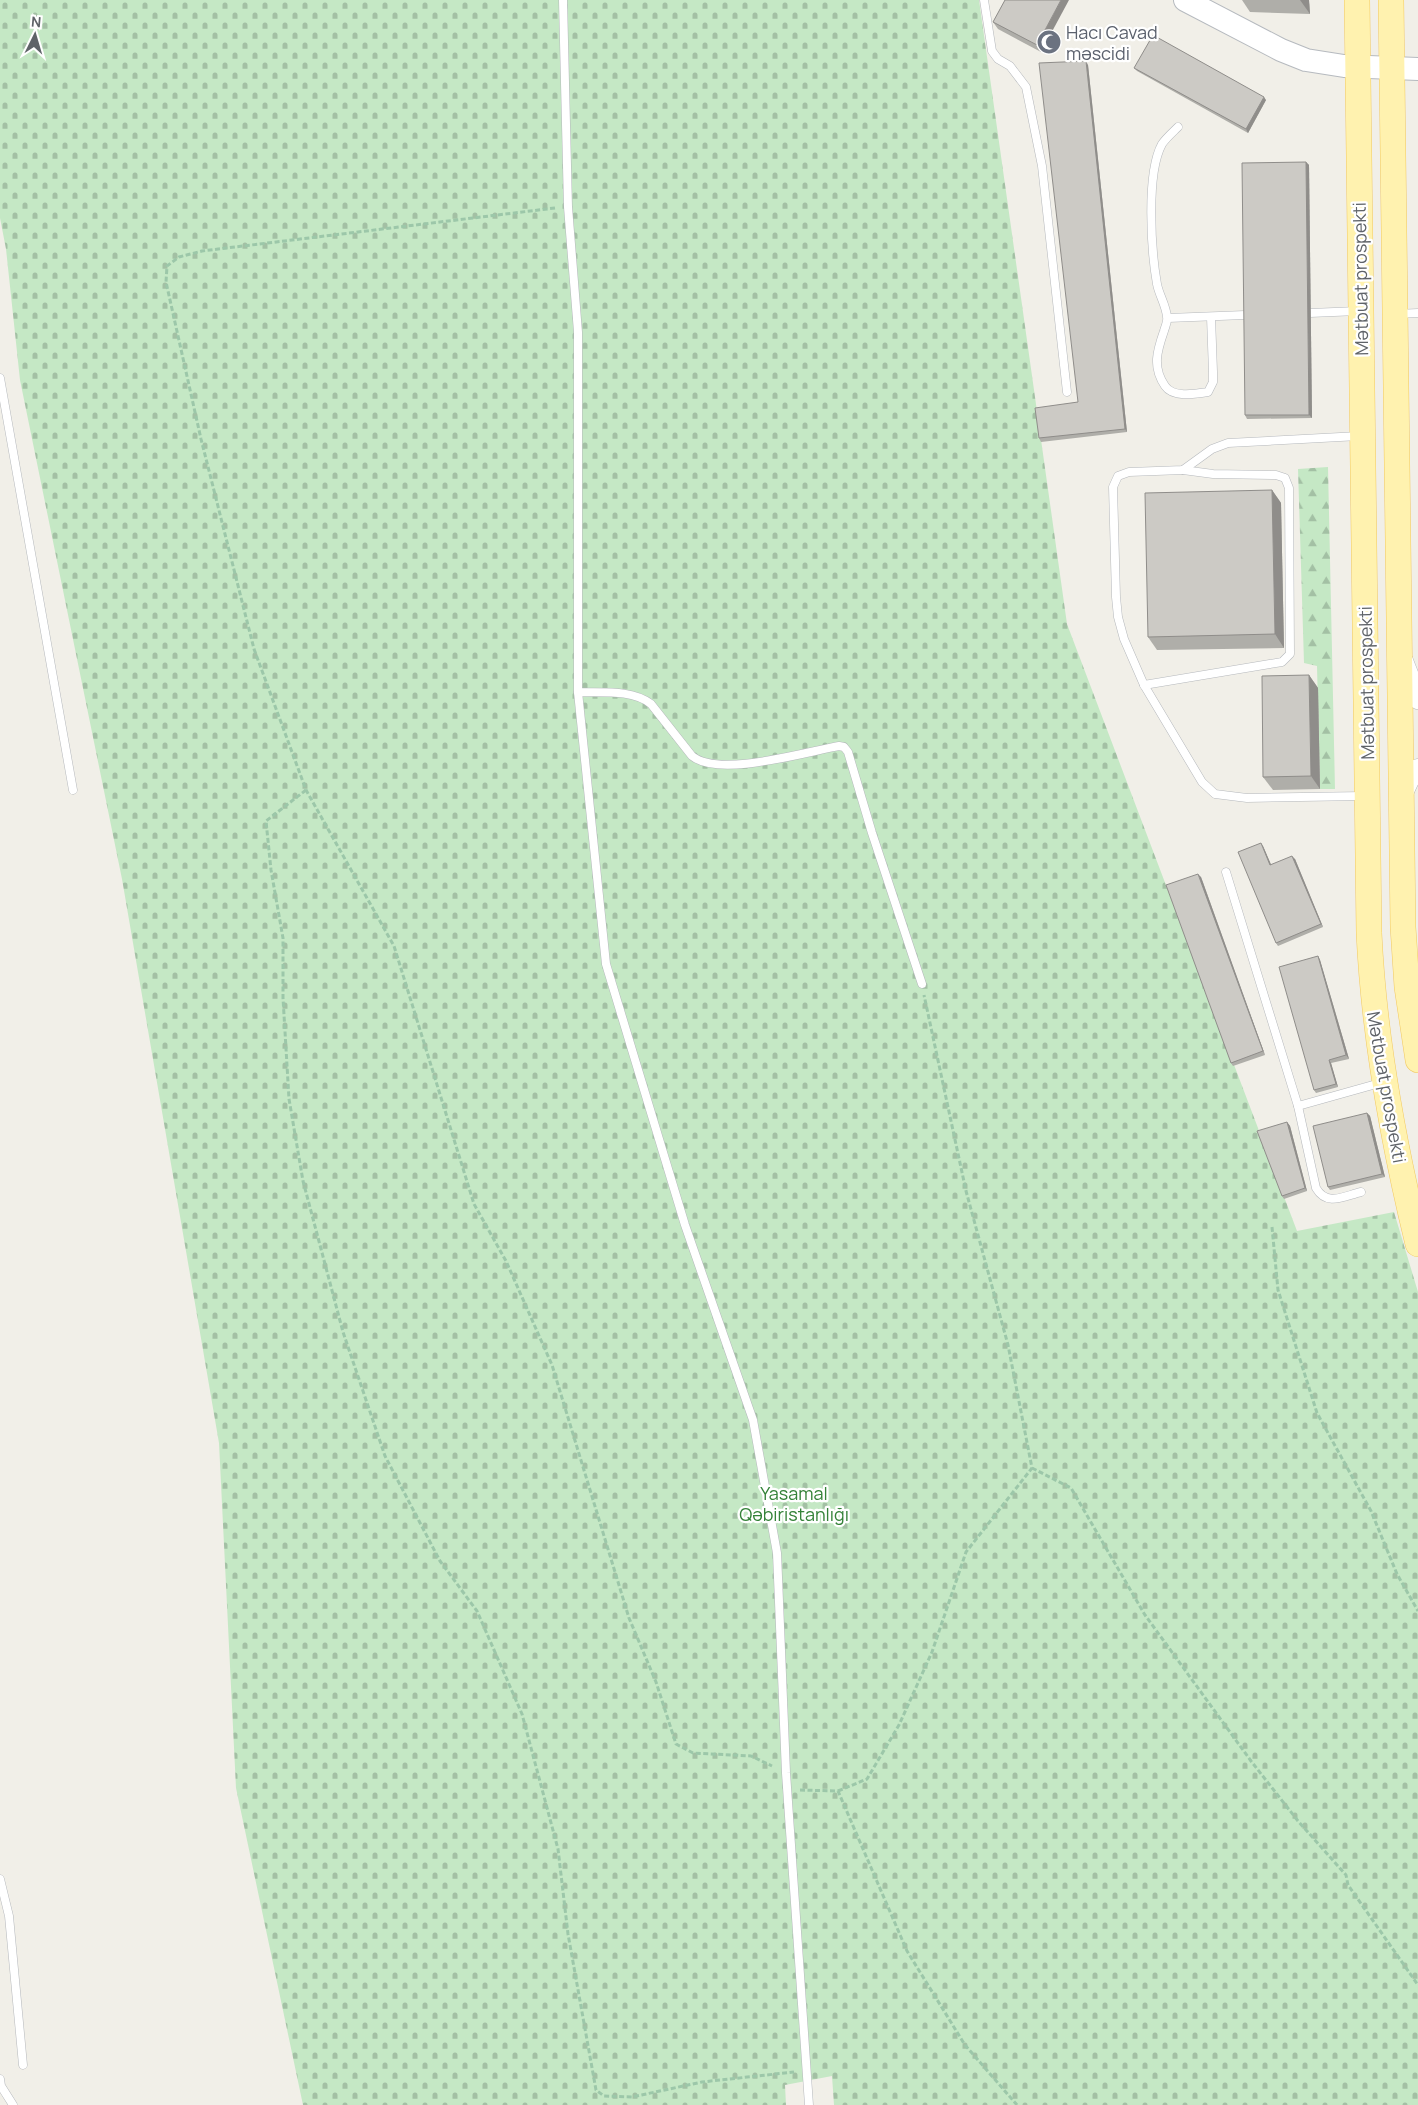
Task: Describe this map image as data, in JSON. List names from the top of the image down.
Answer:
{
  "streets": {
    "main road": ["Mətbuat prospekti"]
  },
  "parks": ["Yasamal Qəbiristanlığı"],
  "places": {
    "mosque": ["Hacı Cavad məscidi"]
  },
  "north": "top"
}
